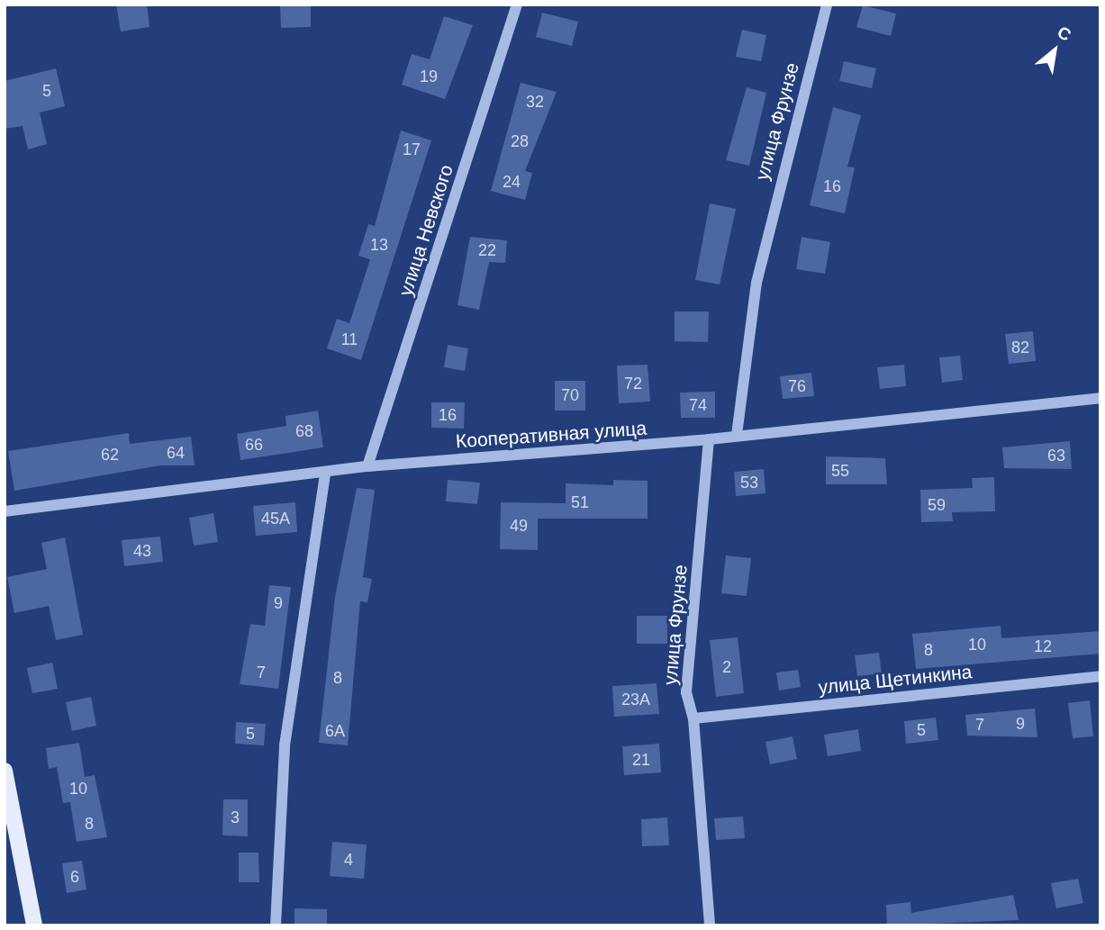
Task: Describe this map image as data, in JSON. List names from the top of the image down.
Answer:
{
  "streets": {
    "street": [
      "улица Фрунзе",
      "улица Невского",
      "Кооперативная улица",
      "улица Щетинкина"
    ]
  },
  "crossings": [
    ["улица Фрунзе", "Кооперативная улица"],
    ["улица Фрунзе", "улица Щетинкина"],
    ["улица Невского", "Кооперативная улица"]
  ],
  "house_numbers": [
    "19",
    "5",
    "32",
    "28",
    "17",
    "24",
    "16",
    "13",
    "22",
    "11",
    "82",
    "72",
    "76",
    "70",
    "74",
    "16",
    "68",
    "66",
    "64",
    "62",
    "63",
    "55",
    "53",
    "51",
    "59",
    "45А",
    "49",
    "43",
    "9",
    "10",
    "12",
    "8",
    "2",
    "7",
    "8",
    "23А",
    "9",
    "7",
    "5",
    "6А",
    "5",
    "21",
    "10",
    "3",
    "8",
    "4",
    "6"
  ],
  "north": "top right"
}
